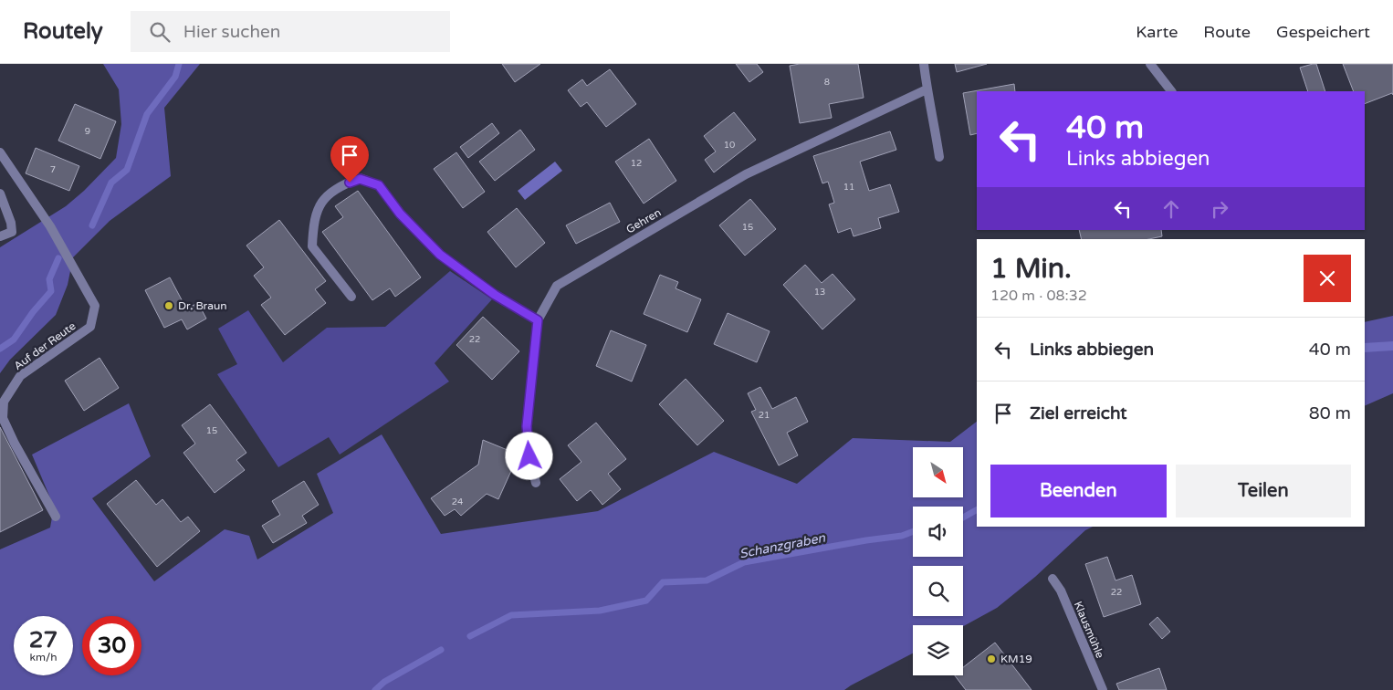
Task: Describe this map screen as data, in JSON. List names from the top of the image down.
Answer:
{
  "streets": {
    "street": ["Gehren", "Auf der Reute", "Klausmühle"]
  },
  "water": ["Schanzgraben"],
  "places": ["Dr. Braun", "KM19"],
  "house_numbers": [
    "8",
    "9",
    "10",
    "12",
    "7",
    "11",
    "15",
    "13",
    "22",
    "21",
    "15",
    "24",
    "22"
  ],
  "north": "bottom right",
  "page": {
    "header": "Routely",
    "search": "Hier suchen",
    "nav": ["Karte", "Route", "Gespeichert"],
    "turn": ["40 m", "Links abbiegen"],
    "heading": ["1 Min.", "120 m · 08:32"],
    "list": [
      {
        "name": "Links abbiegen",
        "value": "40 m"
      },
      {
        "name": "Ziel erreicht",
        "value": "80 m"
      }
    ],
    "buttons": ["Beenden", "Teilen"],
    "speed": "27 km/h",
    "limit": "30"
  }
}
